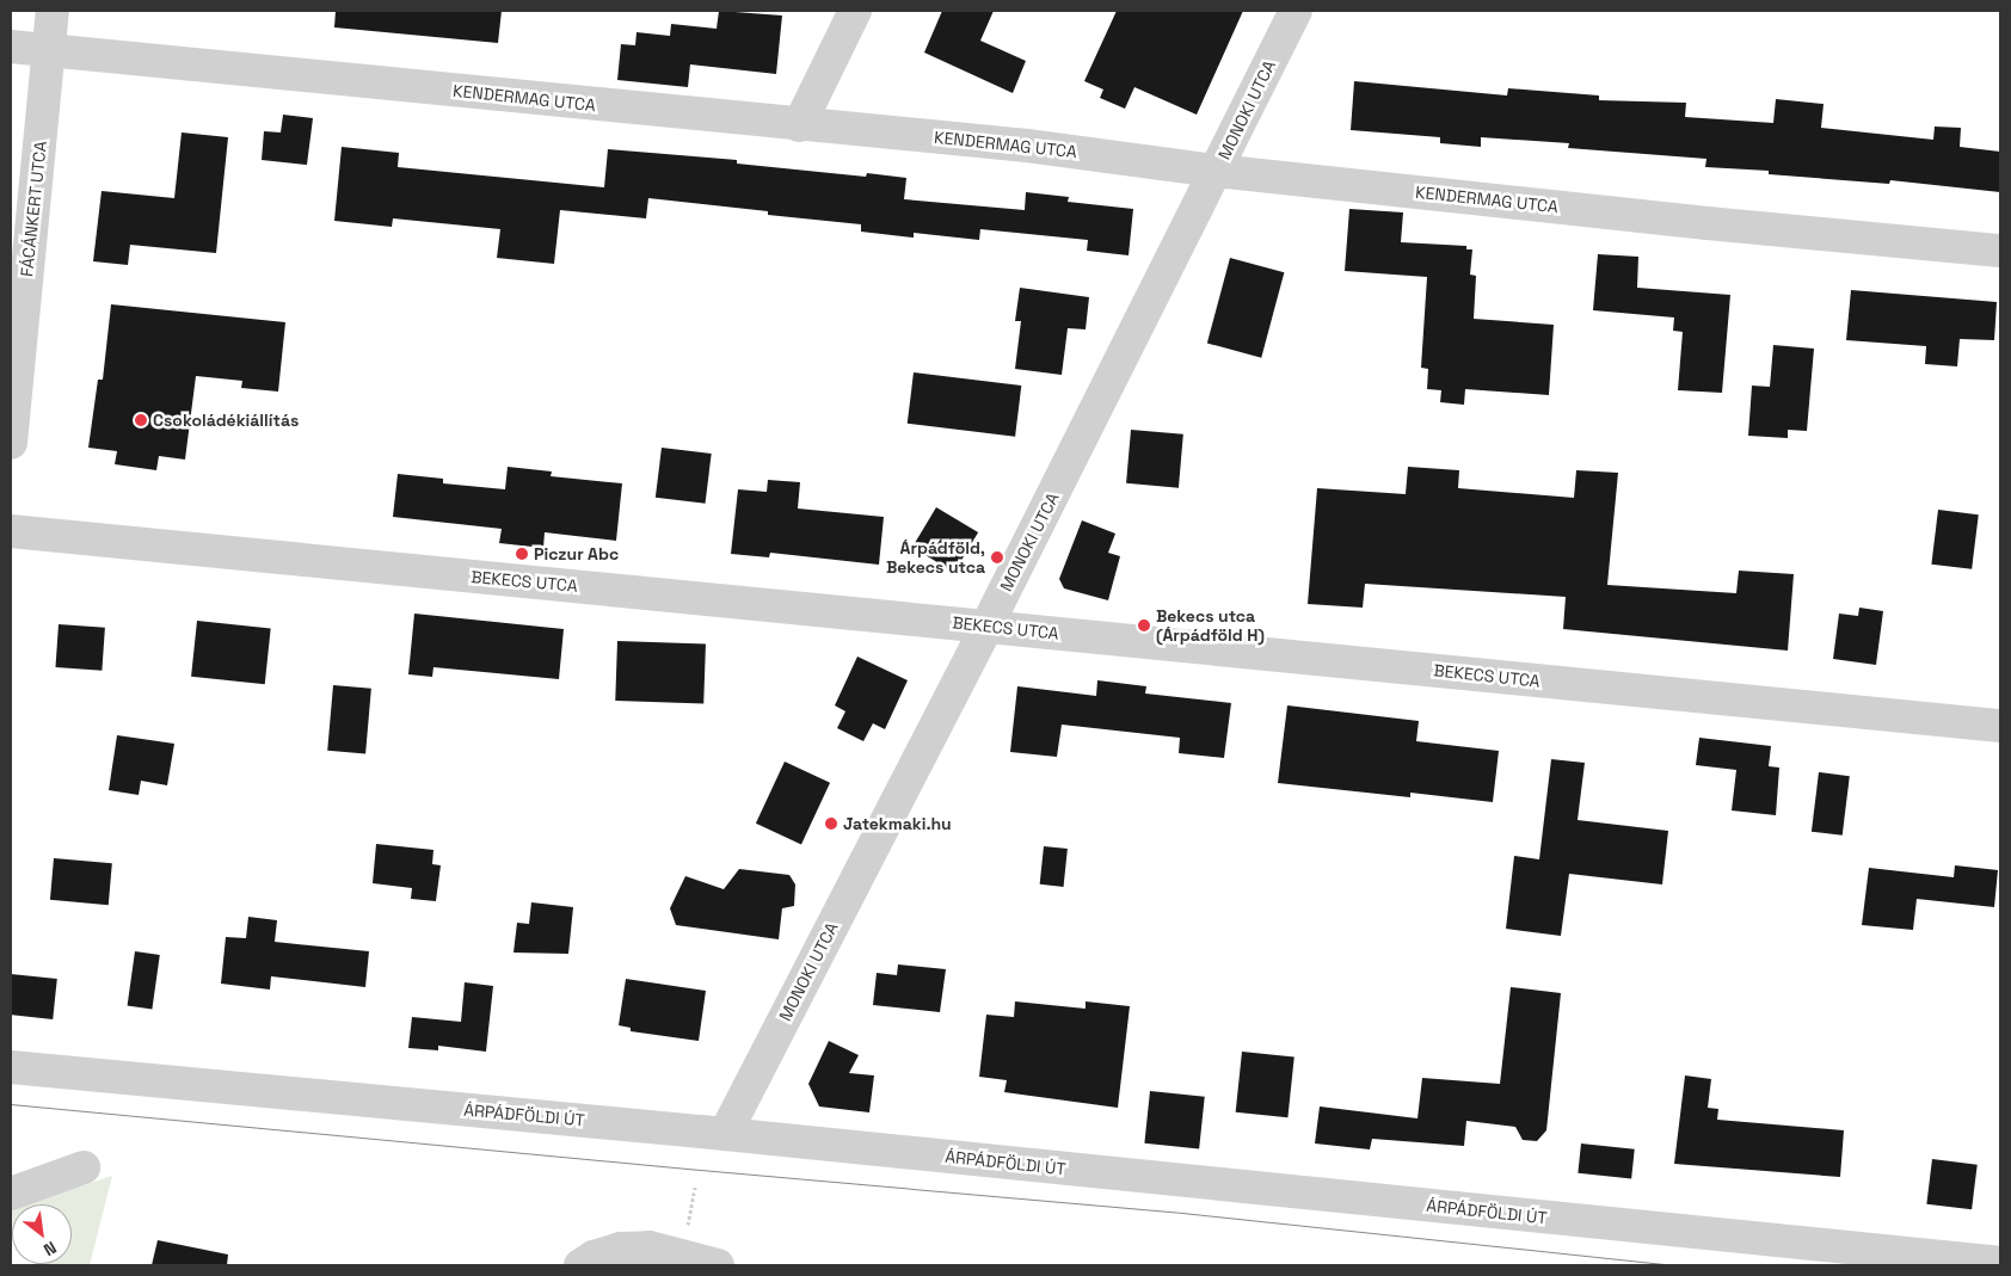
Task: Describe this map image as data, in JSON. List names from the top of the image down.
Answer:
{
  "streets": {
    "street": [
      "KENDERMAG UTCA",
      "MONOKI UTCA",
      "FÁCÁNKERT UTCA",
      "BEKECS UTCA",
      "ÁRPÁDFÖLDI ÚT"
    ]
  },
  "crossings": [
    ["KENDERMAG UTCA", "MONOKI UTCA"],
    ["KENDERMAG UTCA", "FÁCÁNKERT UTCA"],
    ["MONOKI UTCA", "BEKECS UTCA"],
    ["MONOKI UTCA", "ÁRPÁDFÖLDI ÚT"]
  ],
  "places": [
    "Csokoládékiállítás",
    "Piczur Abc",
    "Árpádföld, Bekecs utca",
    "Bekecs utca (Árpádföld H)",
    "Jatekmaki.hu"
  ],
  "north": "bottom right"
}
